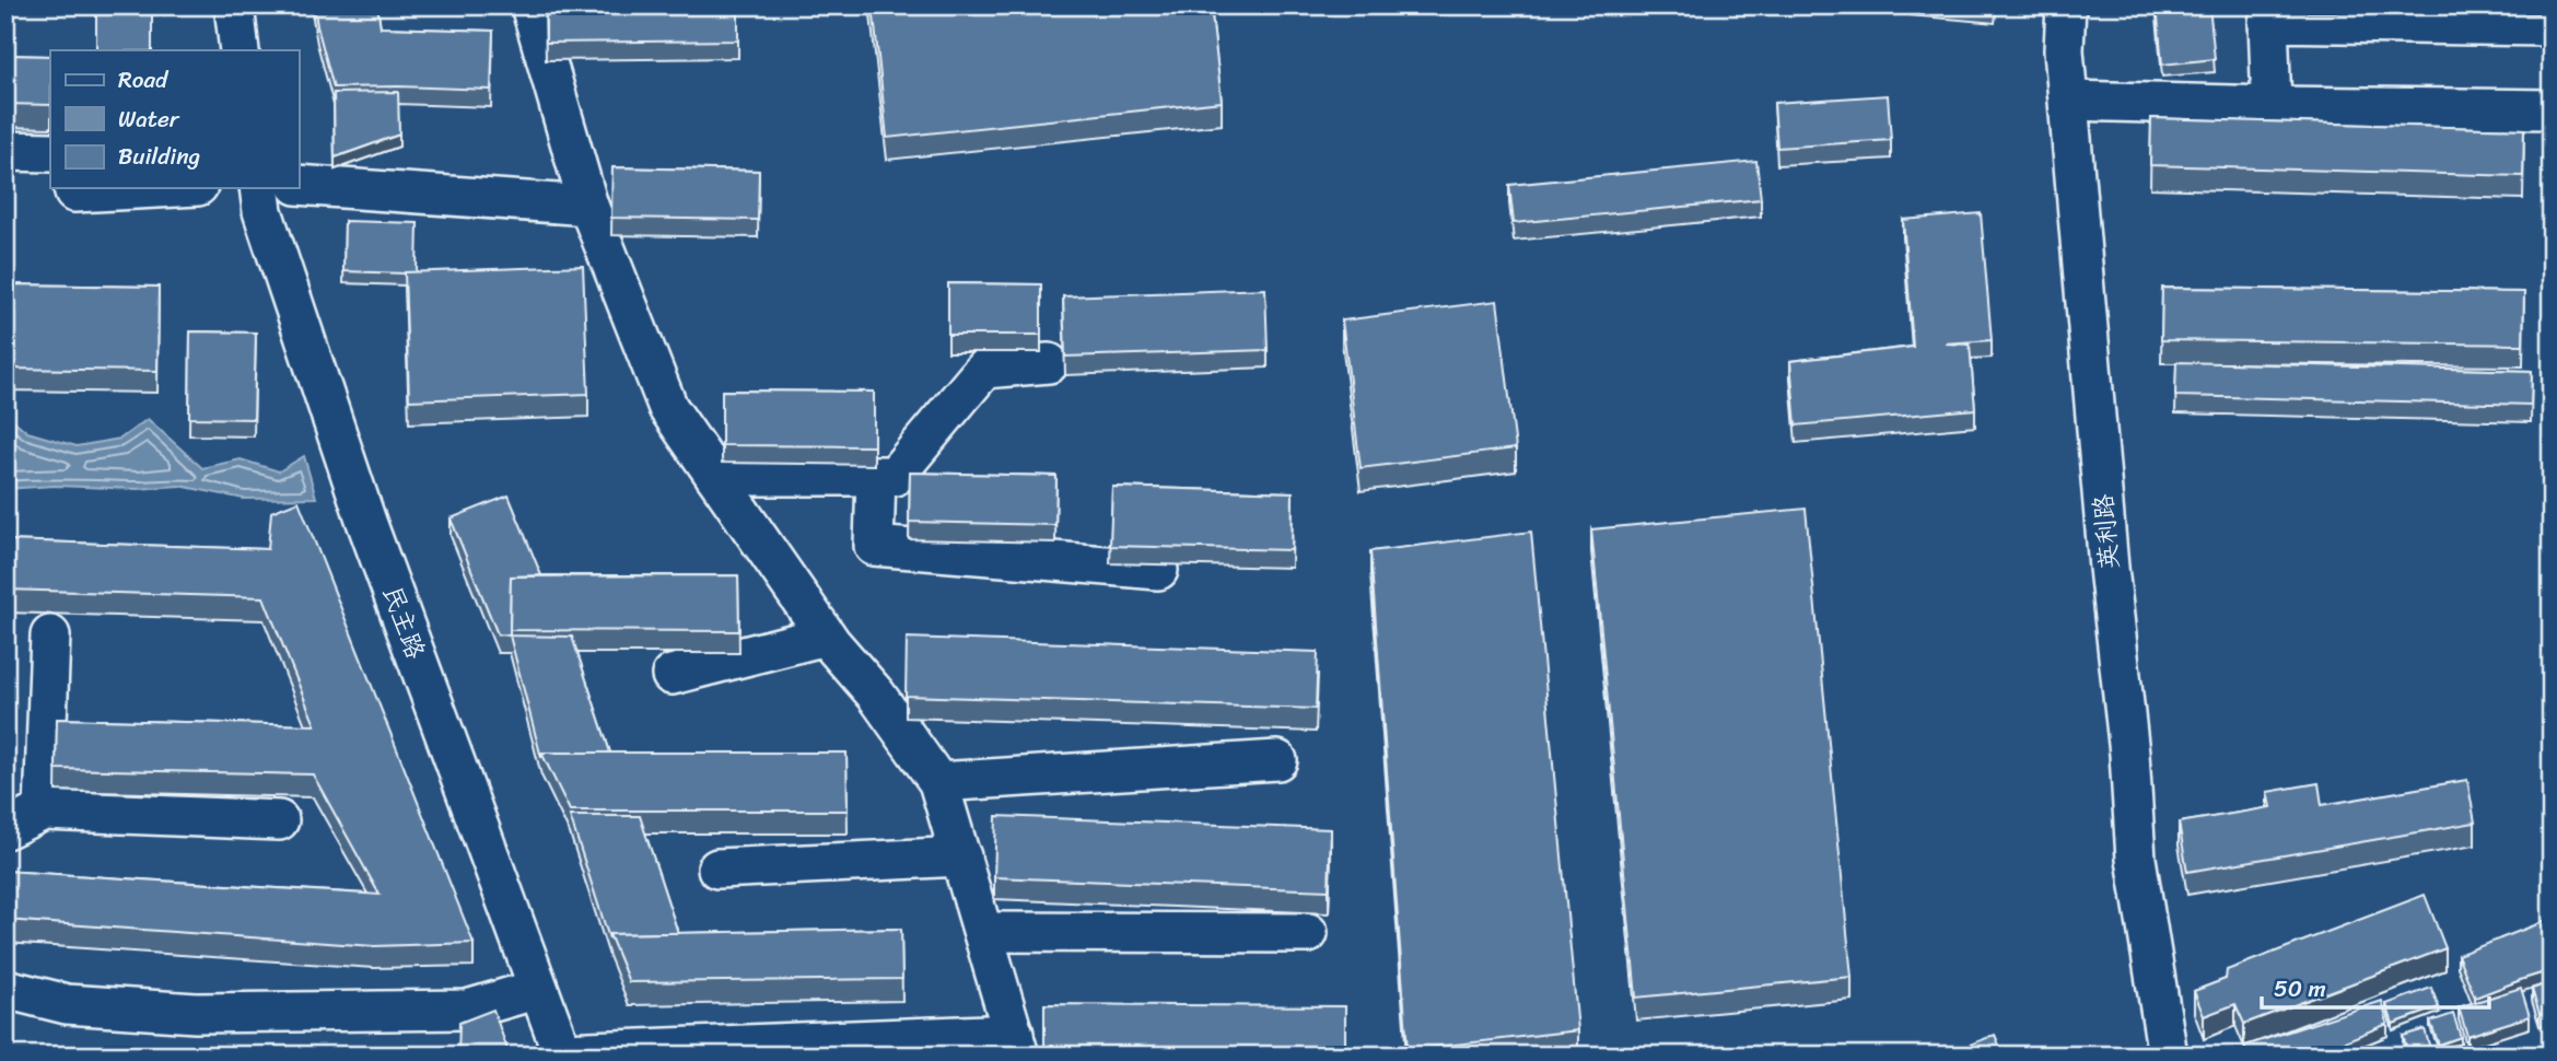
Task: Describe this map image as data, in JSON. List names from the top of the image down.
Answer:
{
  "streets": {
    "street": ["英利路", "民主路"]
  },
  "legend": ["Road", "Water", "Building"],
  "scale_bar": "50 m"
}
